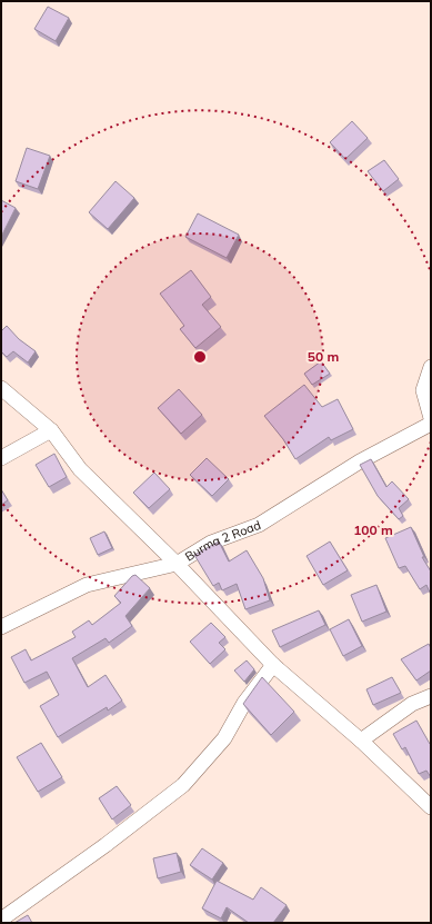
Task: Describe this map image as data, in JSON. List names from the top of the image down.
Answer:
{
  "streets": {
    "street": ["Burma 2 Road"]
  },
  "rings": ["50 m", "100 m"]
}
